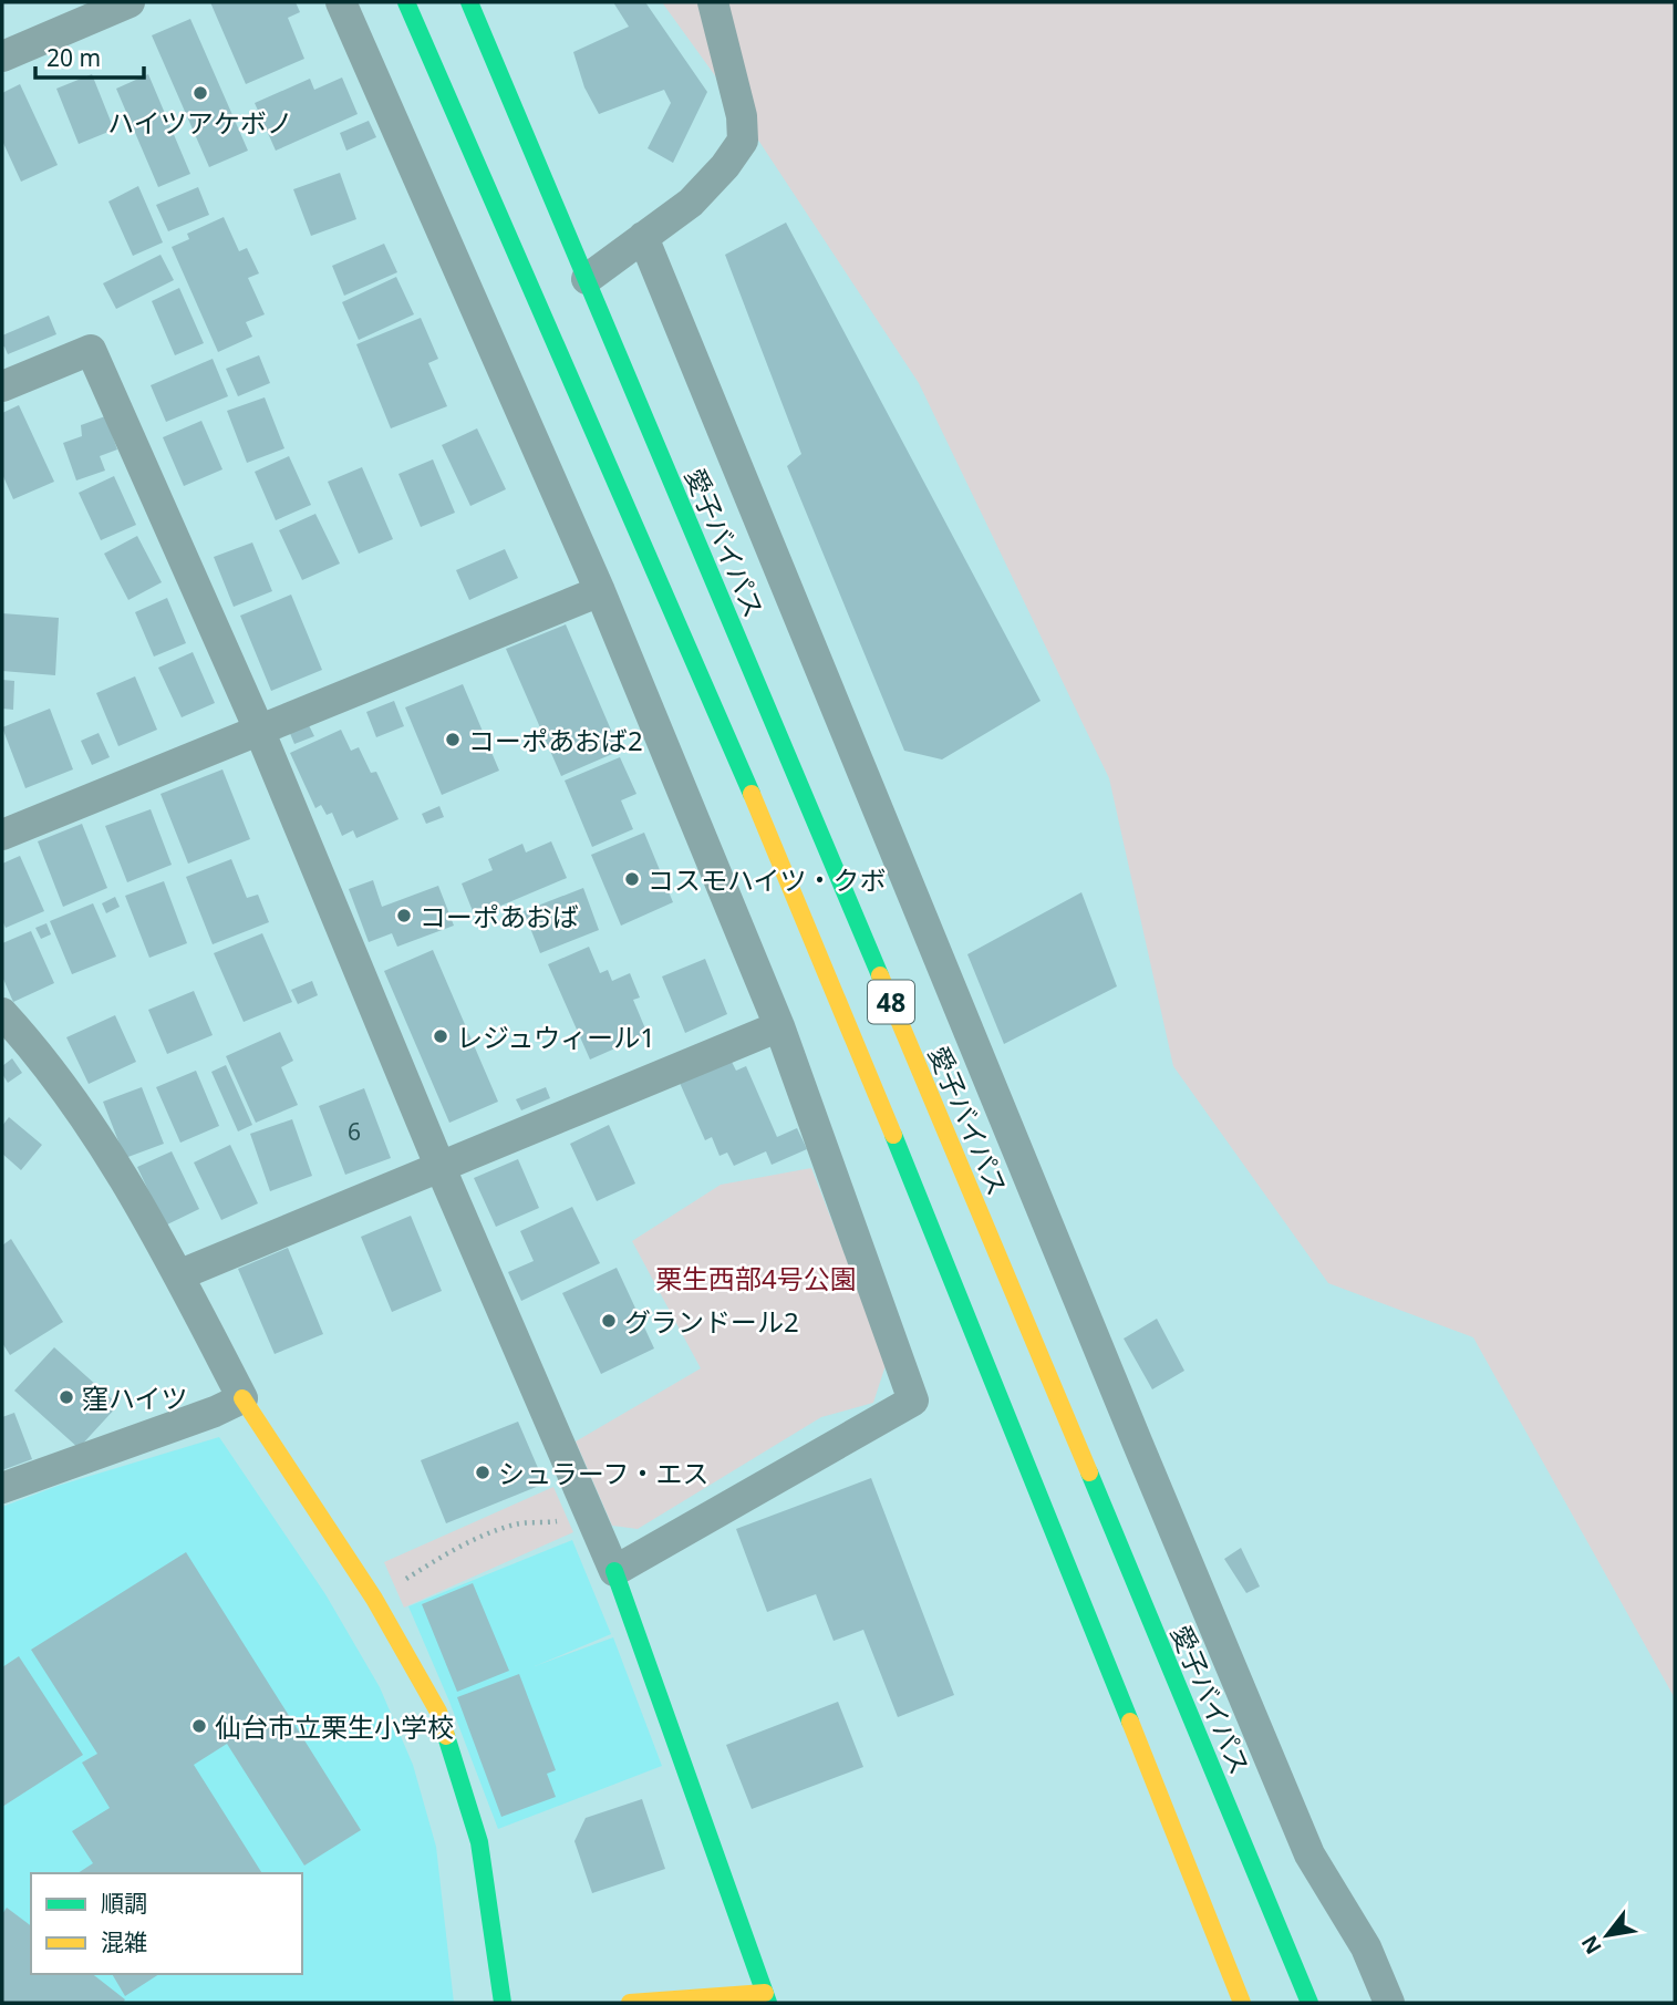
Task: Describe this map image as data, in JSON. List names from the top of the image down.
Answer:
{
  "streets": {
    "main road": ["愛子バイパス", "48"]
  },
  "parks": ["栗生西部4号公園"],
  "places": [
    "ハイツアケボノ",
    "コーポあおば2",
    "コスモハイツ・クボ",
    "コーポあおば",
    "レジュウィール1",
    "グランドール2",
    "窪ハイツ",
    "シュラーフ・エス",
    "仙台市立栗生小学校"
  ],
  "house_numbers": ["6"],
  "legend": ["順調", "混雑"],
  "scale_bar": "20 m",
  "north": "bottom left"
}
